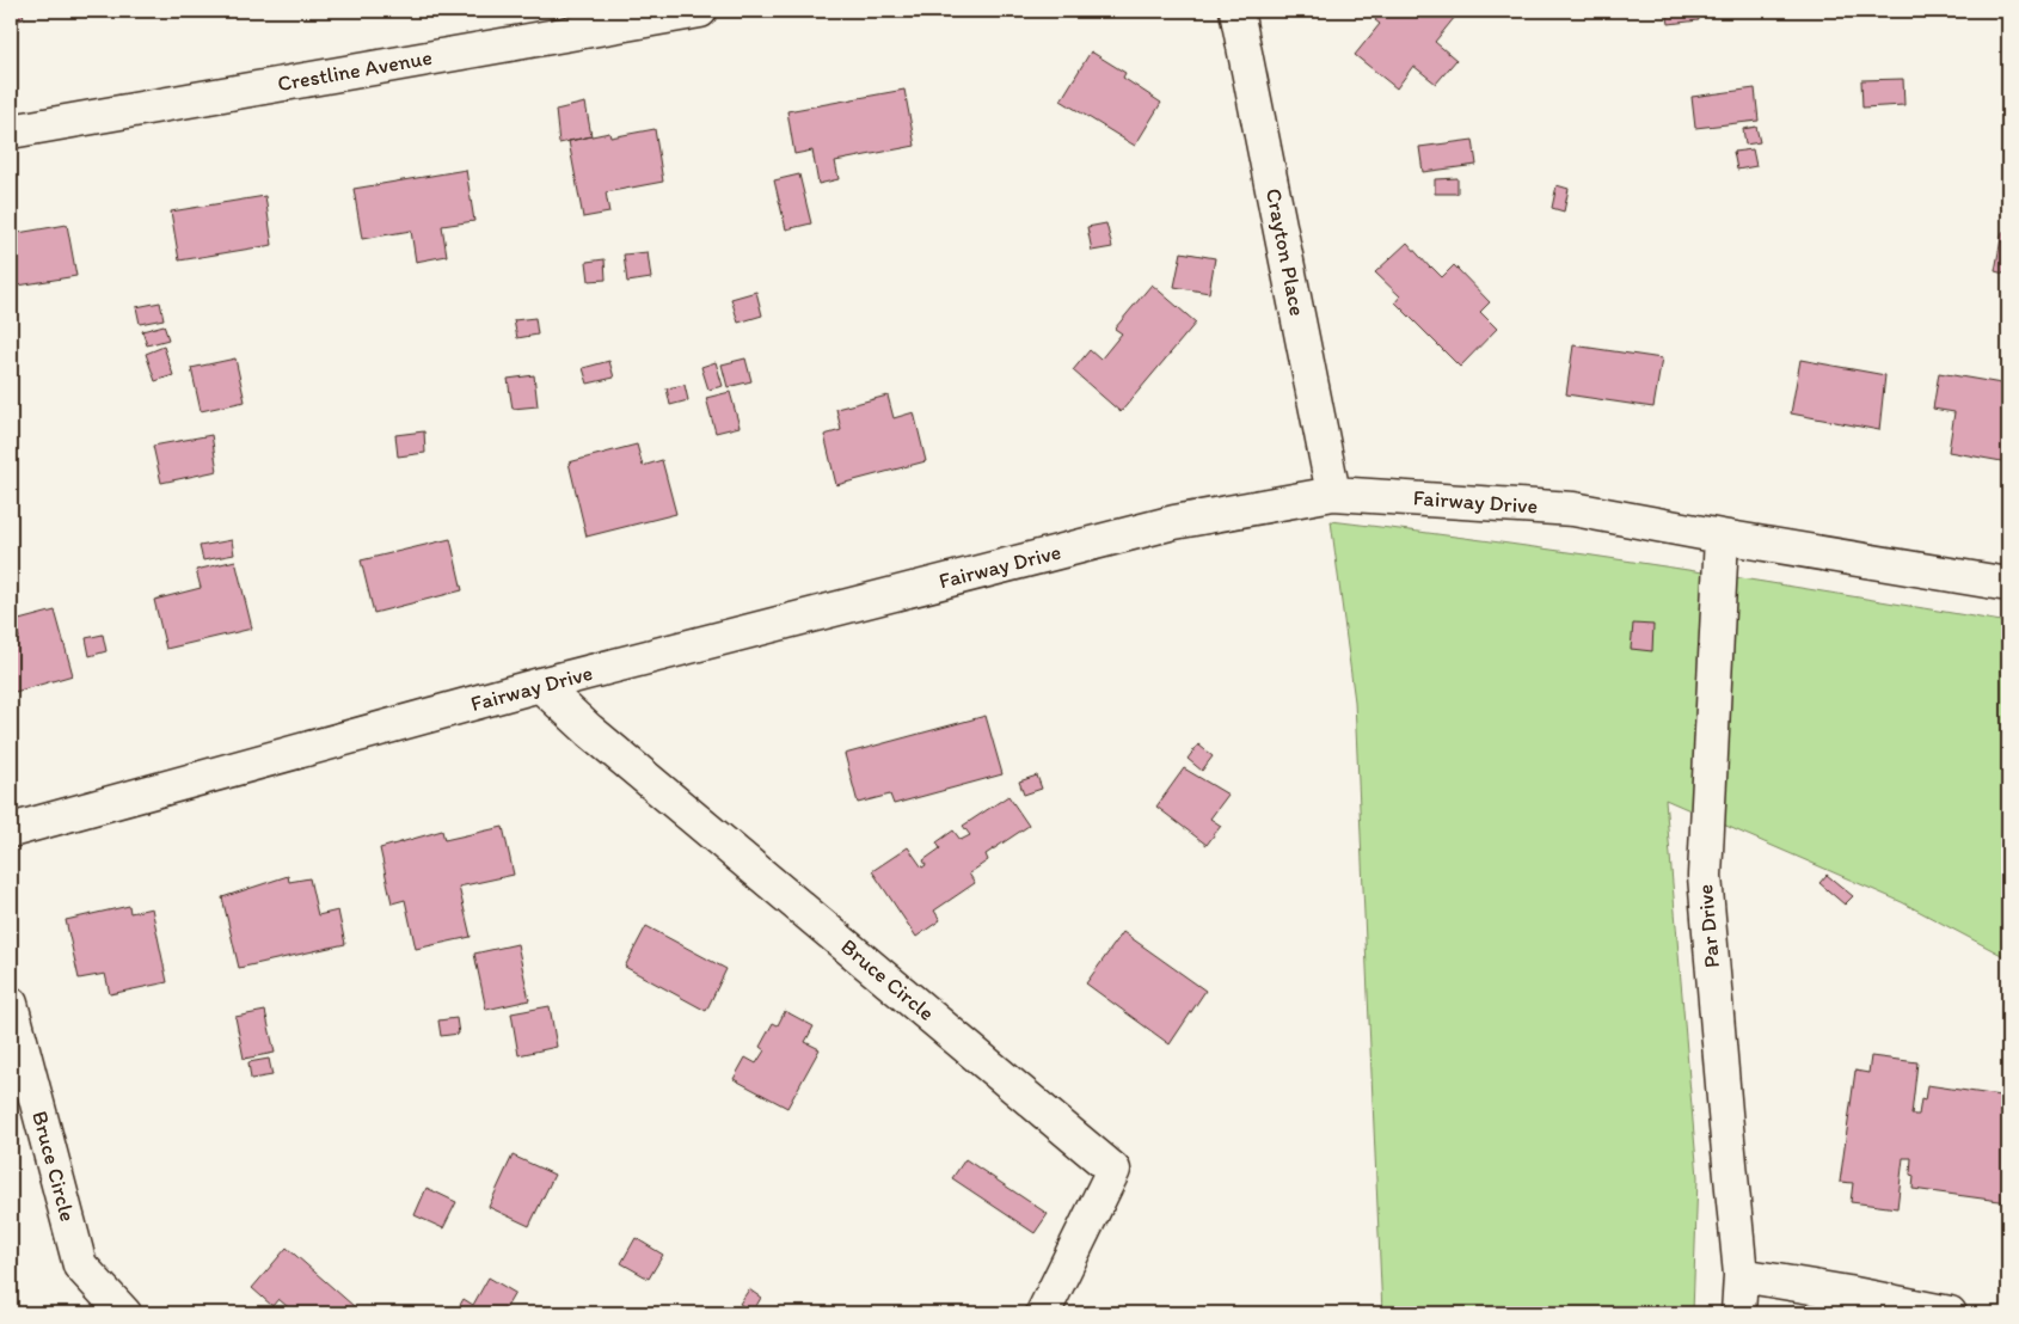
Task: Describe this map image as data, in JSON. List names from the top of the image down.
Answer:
{
  "streets": {
    "street": [
      "Crestline Avenue",
      "Crayton Place",
      "Fairway Drive",
      "Par Drive",
      "Bruce Circle"
    ]
  },
  "crossings": [
    ["Crayton Place", "Fairway Drive"],
    ["Fairway Drive", "Par Drive"],
    ["Fairway Drive", "Bruce Circle"]
  ]
}
